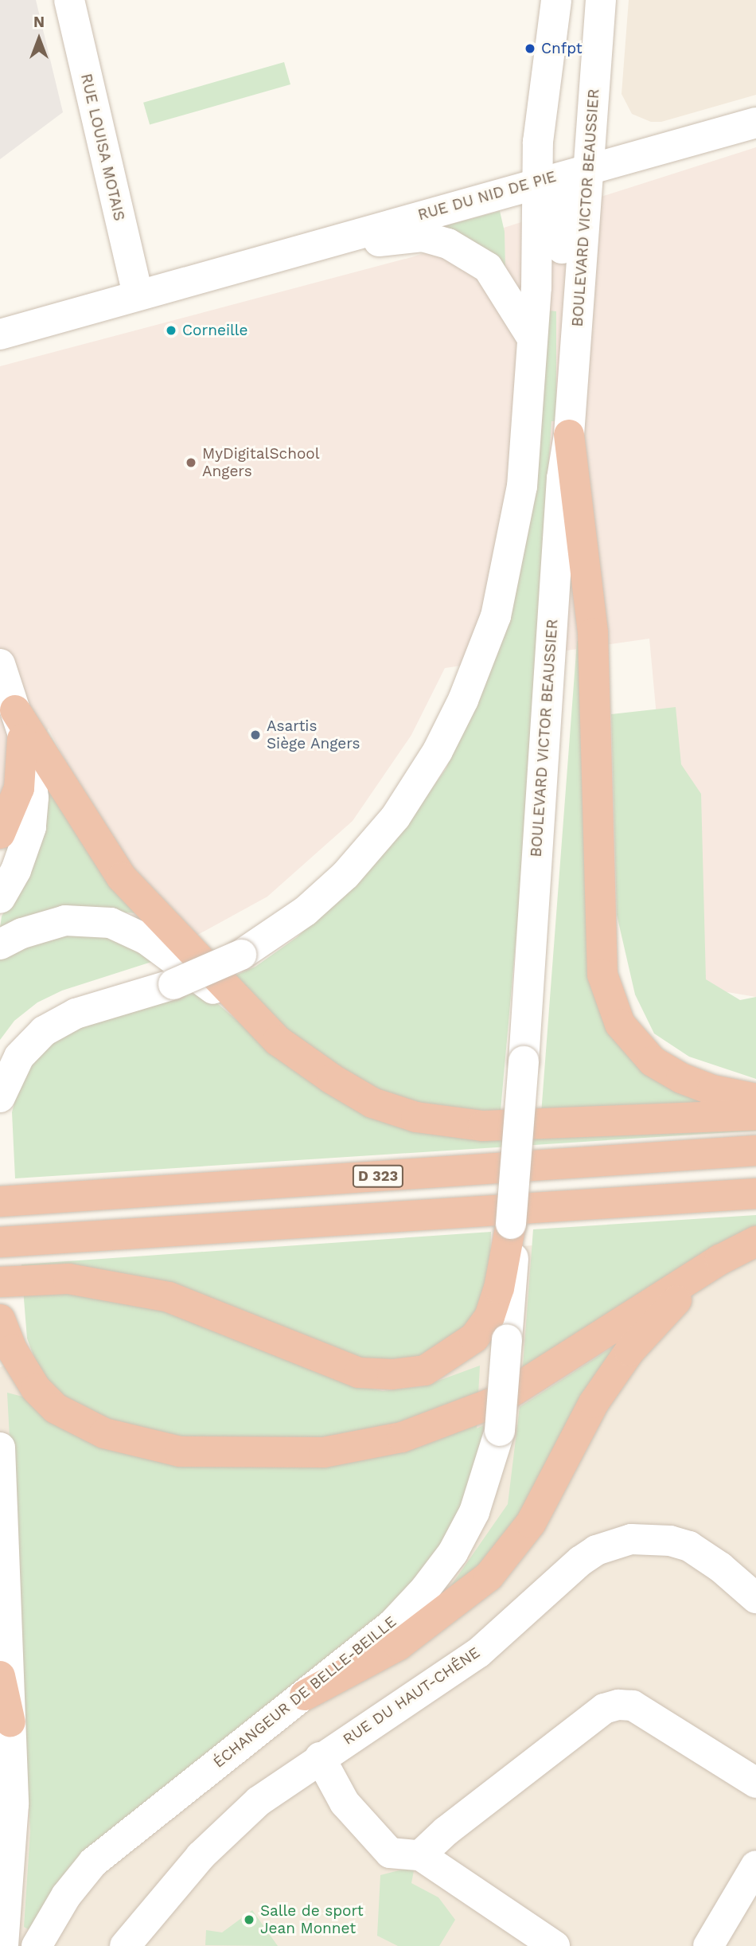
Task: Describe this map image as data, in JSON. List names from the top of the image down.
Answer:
{
  "streets": {
    "highway": ["D 323"],
    "street": [
      "RUE LOUISA MOTAIS",
      "RUE DU NID DE PIE",
      "BOULEVARD VICTOR BEAUSSIER",
      "ÉCHANGEUR DE BELLE-BEILLE",
      "RUE DU HAUT-CHÊNE"
    ]
  },
  "crossings": [
    ["RUE LOUISA MOTAIS", "RUE DU NID DE PIE"],
    ["RUE DU NID DE PIE", "BOULEVARD VICTOR BEAUSSIER"]
  ],
  "places": [
    "Cnfpt",
    "Corneille",
    "MyDigitalSchool Angers",
    "Asartis Siège Angers",
    "Salle de sport Jean Monnet"
  ],
  "north": "top"
}
